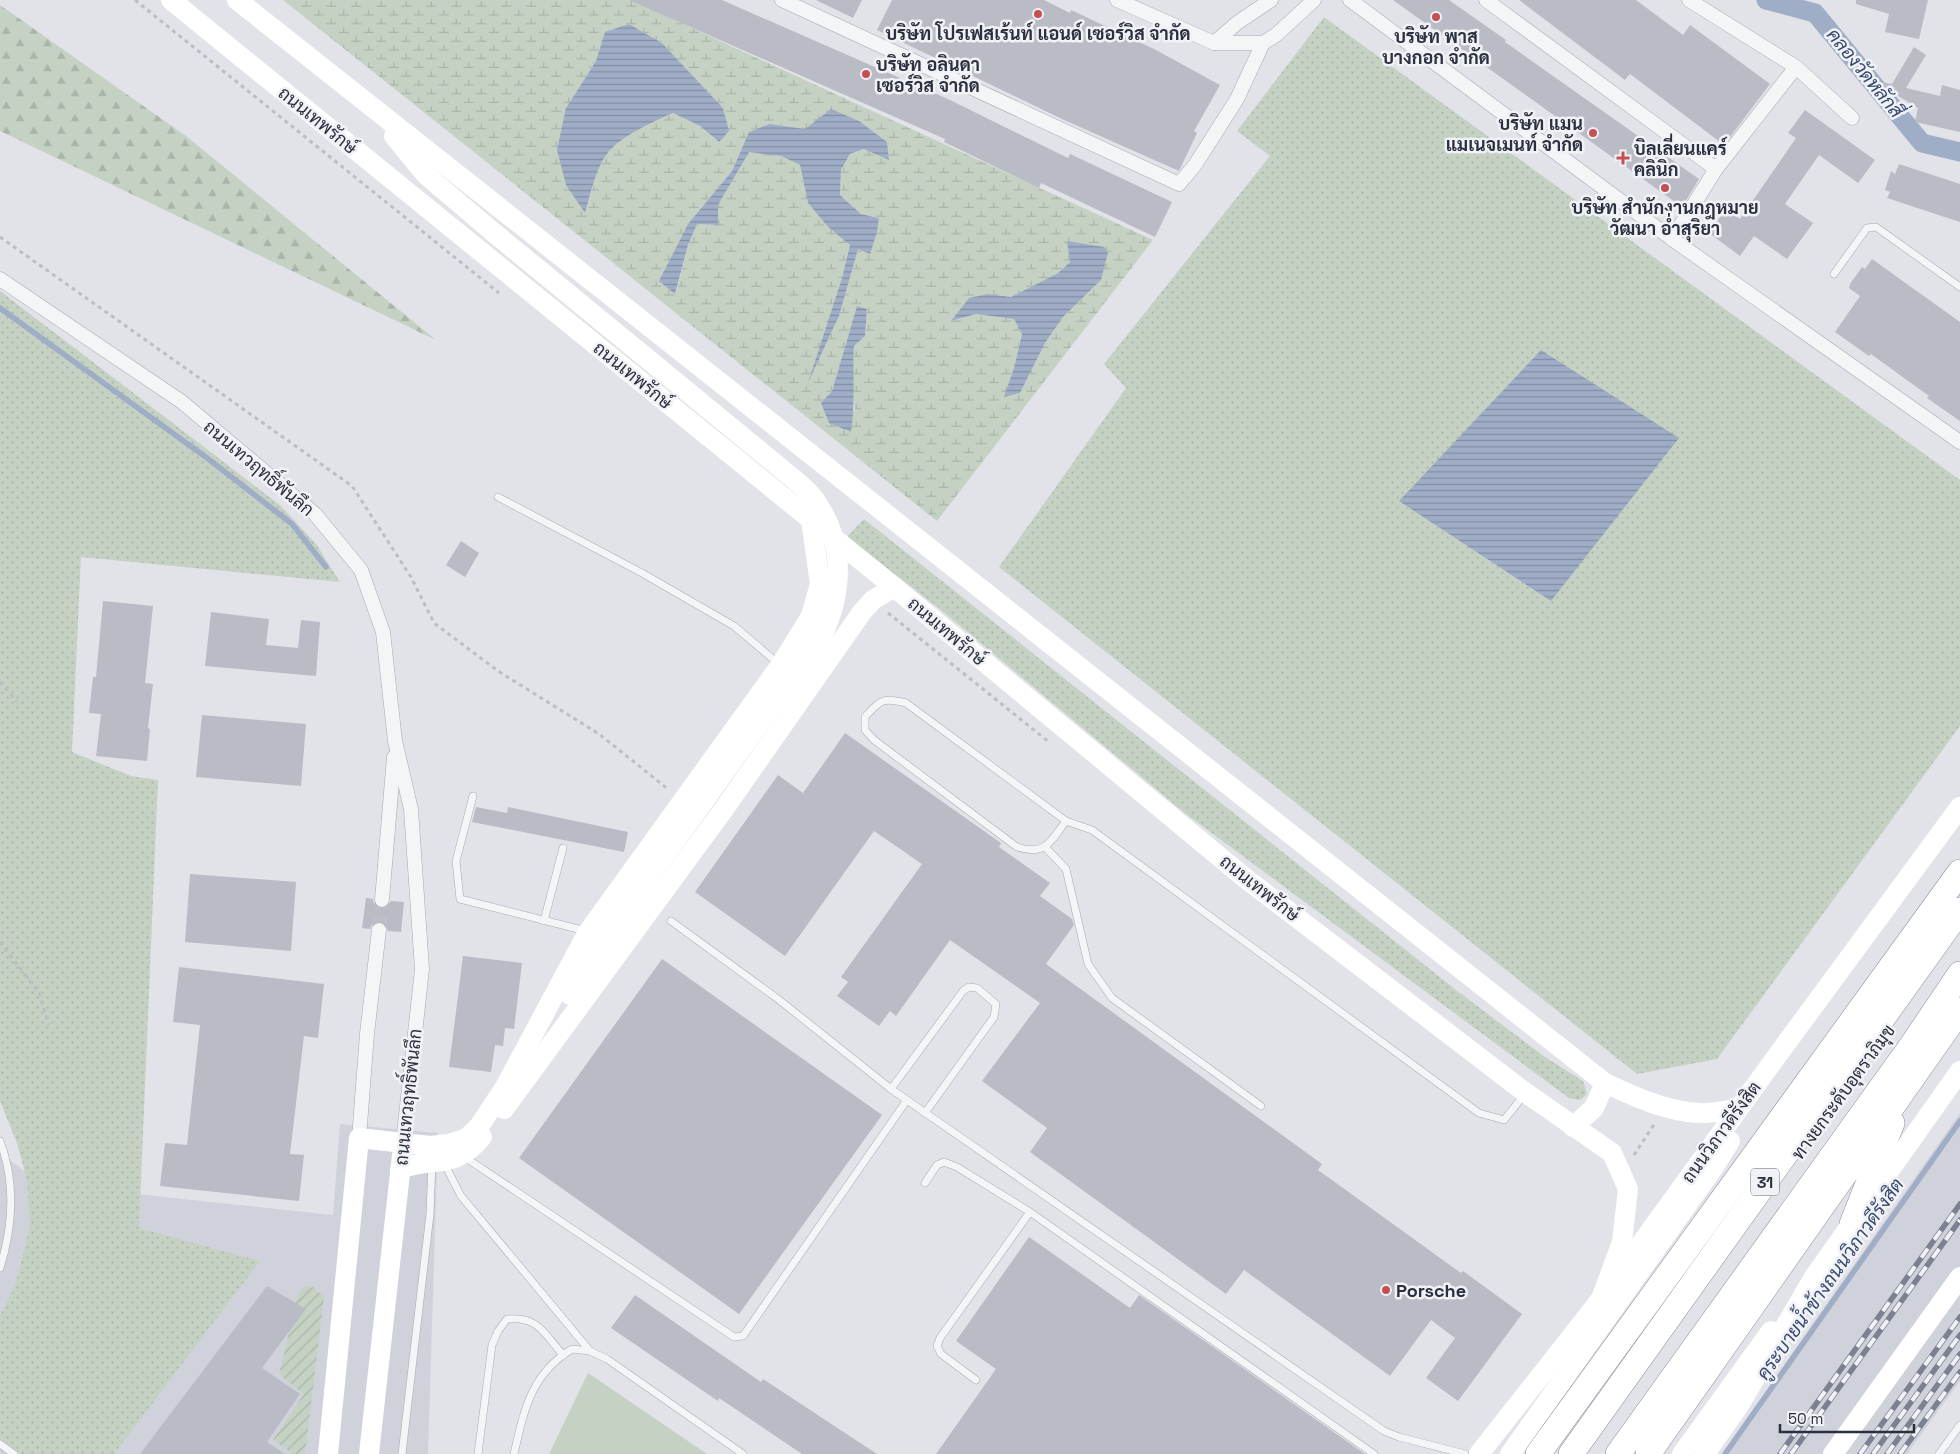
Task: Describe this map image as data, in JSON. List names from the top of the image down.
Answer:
{
  "streets": {
    "highway": ["ทางยกระดับอุตราภิมุข", "31"],
    "main road": ["ถนนเทพรักษ์", "ถนนเทวฤทธิ์พันลึก", "ถนนวิภาวดีรังสิต"]
  },
  "crossings": [
    ["ถนนเทพรักษ์", "ถนนวิภาวดีรังสิต"]
  ],
  "water": ["คลองวัดหลักสี่", "คูระบายน้ำข้างถนนวิภาวดีรังสิต"],
  "places": {
    "other": [
      "บริษัท โปรเฟสเร้นท์ แอนด์ เซอร์วิส จำกัด",
      "บริษัท พาส บางกอก จำกัด",
      "บริษัท อลินดา เซอร์วิส จำกัด",
      "บริษัท แมน แมเนจเมนท์ จำกัด",
      "บริษัท สำนักงานกฎหมาย วัฒนา อ่ำสุริยา",
      "Porsche"
    ],
    "health": ["บิลเลี่ยนแคร์ คลินิก"]
  },
  "scale_bar": "50 m"
}
